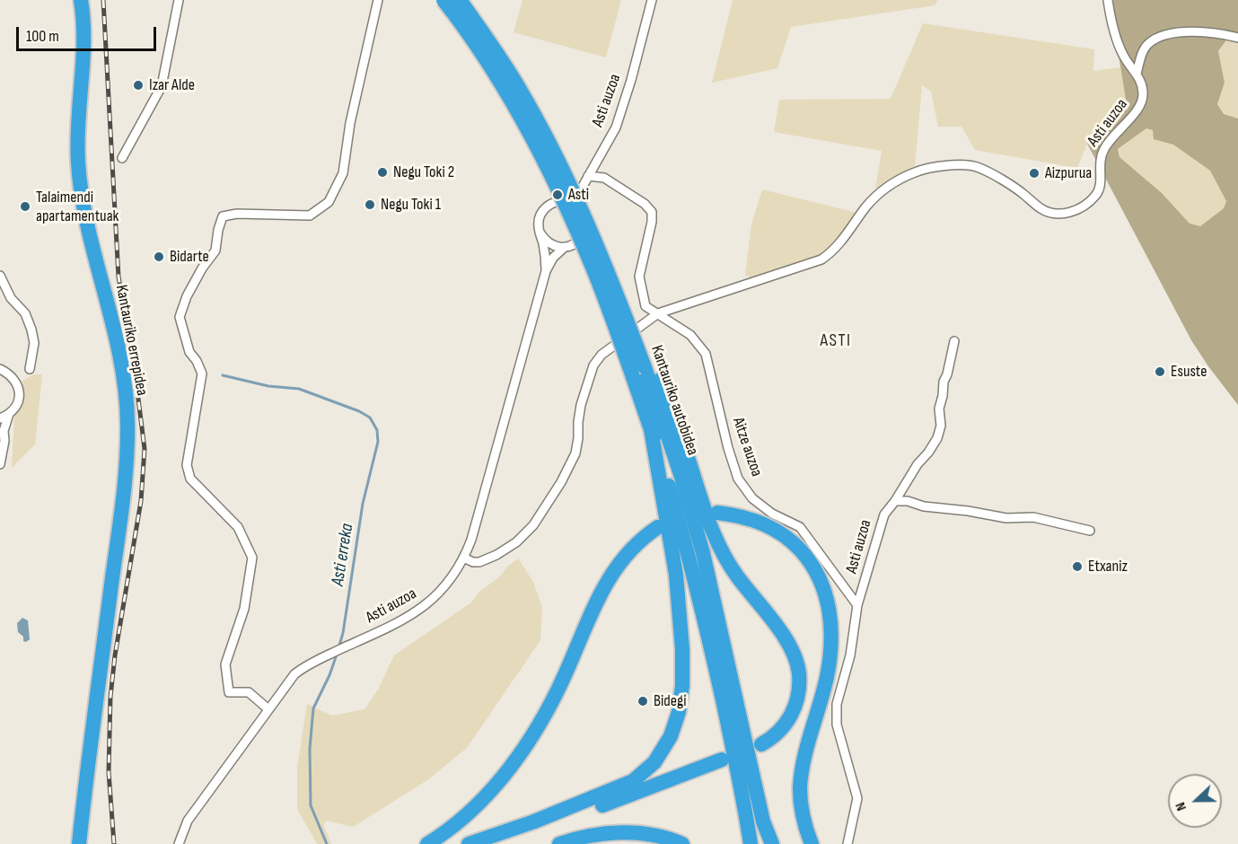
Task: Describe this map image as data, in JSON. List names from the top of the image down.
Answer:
{
  "streets": {
    "highway": ["Kantauriko errepidea", "Kantauriko autobidea"],
    "street": ["Asti auzoa", "Aitze auzoa"]
  },
  "crossings": [
    ["Asti auzoa", "Aitze auzoa"]
  ],
  "districts": ["ASTI"],
  "water": ["Asti erreka"],
  "places": [
    "Izar Alde",
    "Negu Toki 2",
    "Aizpurua",
    "Asti",
    "Negu Toki 1",
    "Talaimendi apartamentuak",
    "Bidarte",
    "Esuste",
    "Etxaniz",
    "Bidegi"
  ],
  "scale_bar": "100 m",
  "north": "left"
}
